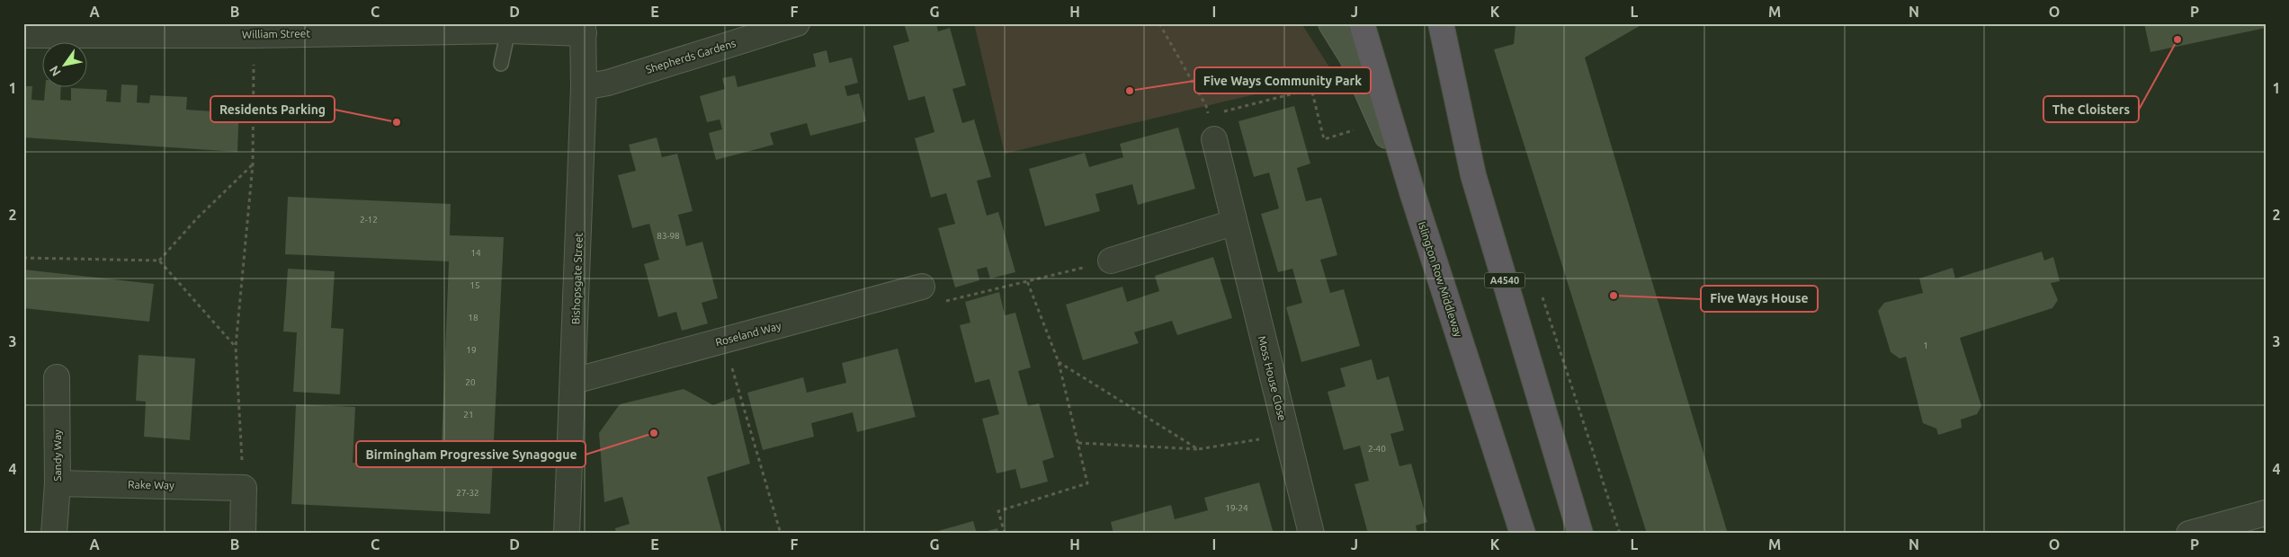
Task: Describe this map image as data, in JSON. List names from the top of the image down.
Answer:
{
  "streets": {
    "highway": ["Islington Row Middleway", "A4540"],
    "street": [
      "William Street",
      "Shepherds Gardens",
      "Bishopsgate Street",
      "Roseland Way",
      "Moss House Close",
      "Sandy Way",
      "Rake Way"
    ]
  },
  "crossings": [
    ["William Street", "Bishopsgate Street"],
    ["Shepherds Gardens", "Bishopsgate Street"],
    ["Bishopsgate Street", "Roseland Way"],
    ["Sandy Way", "Rake Way"]
  ],
  "places": [
    "The Cloisters",
    "Five Ways Community Park",
    "Residents Parking",
    "Five Ways House",
    "Birmingham Progressive Synagogue"
  ],
  "house_numbers": [
    "2-12",
    "83-98",
    "14",
    "15",
    "18",
    "1",
    "19",
    "20",
    "21",
    "2-40",
    "27-32",
    "19-24"
  ],
  "north": "bottom left",
  "grid": {
    "columns": [
      "A",
      "B",
      "C",
      "D",
      "E",
      "F",
      "G",
      "H",
      "I",
      "J",
      "K",
      "L",
      "M",
      "N",
      "O",
      "P"
    ],
    "rows": [
      "1",
      "2",
      "3",
      "4"
    ]
  }
}
